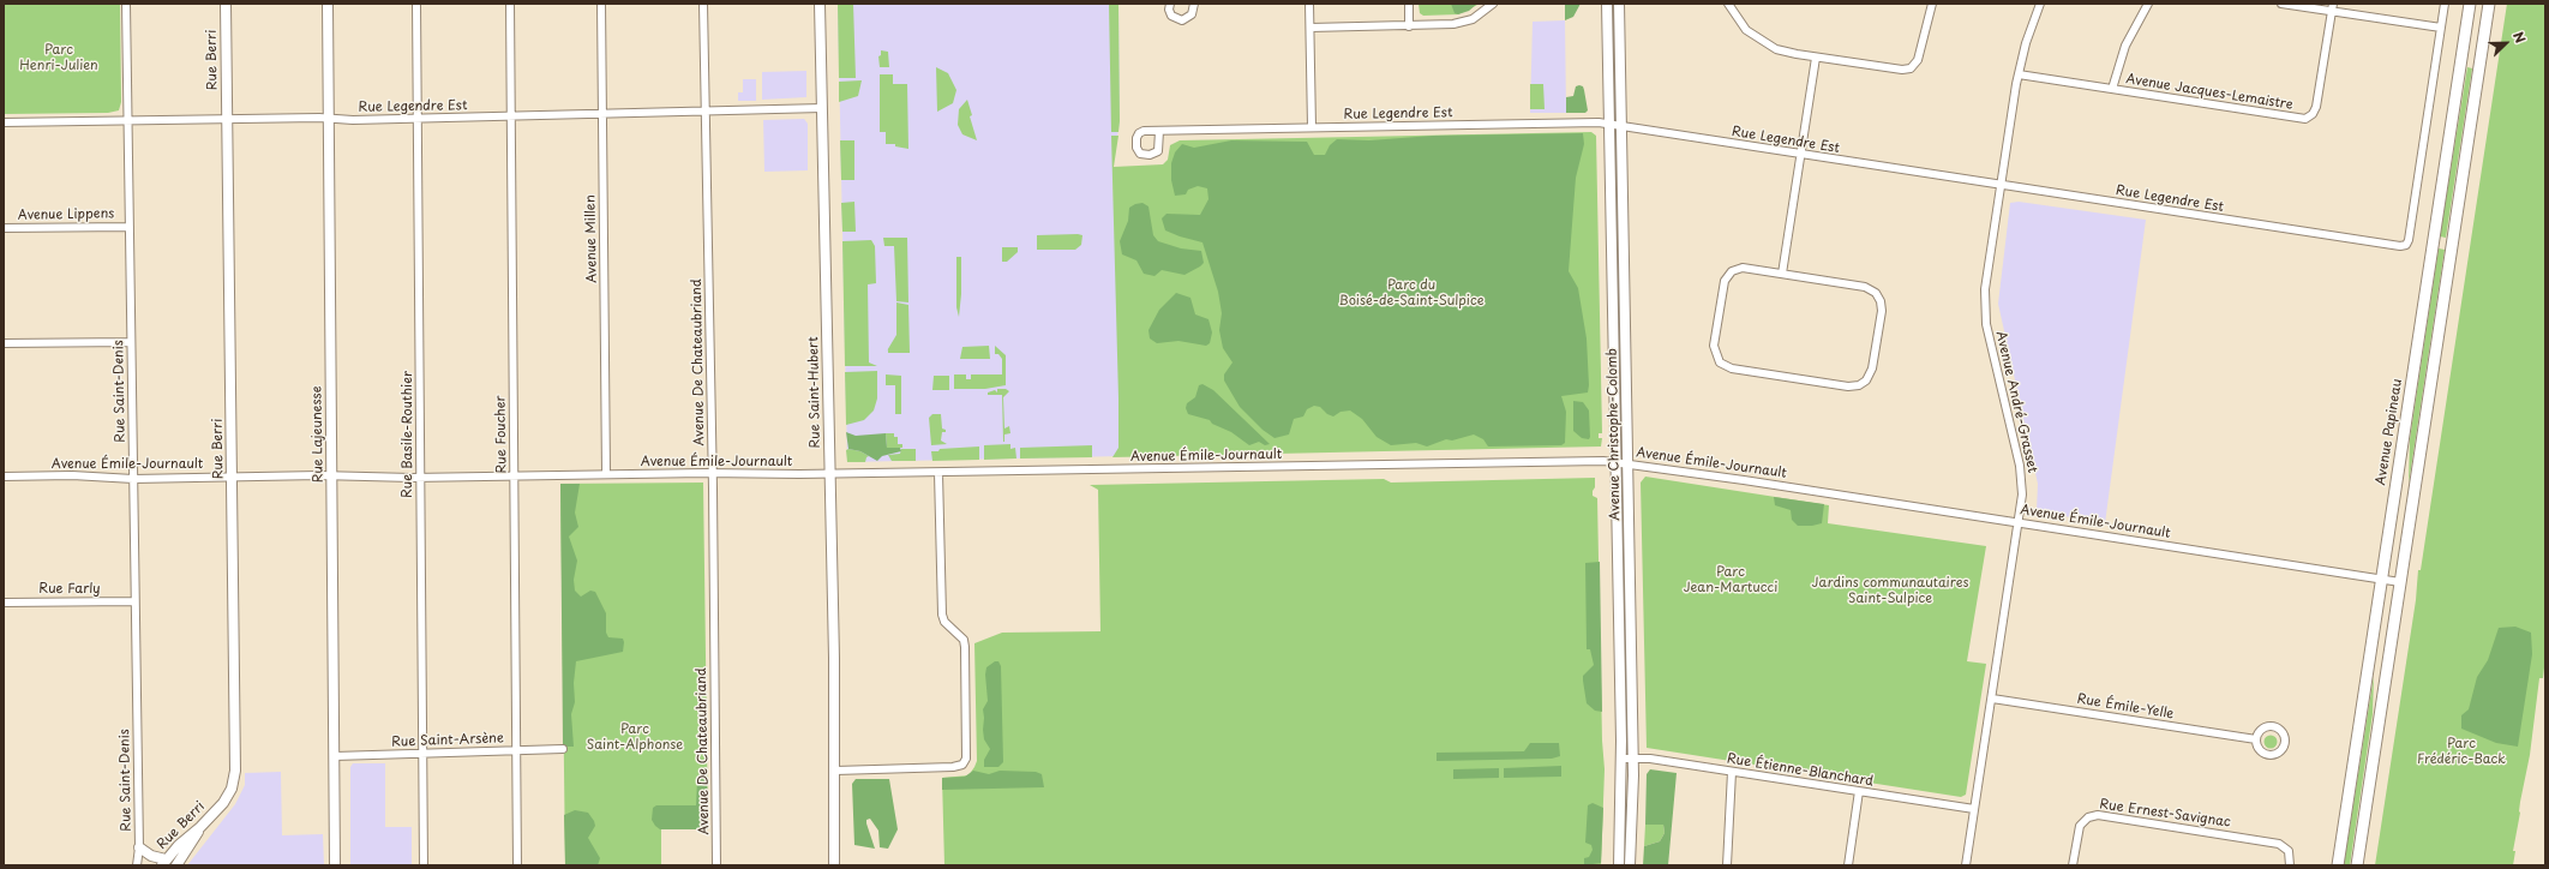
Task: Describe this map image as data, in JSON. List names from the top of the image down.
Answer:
{
  "streets": {
    "main road": [
      "Rue Berri",
      "Rue Saint-Hubert",
      "Avenue Papineau",
      "Rue Lajeunesse",
      "Avenue Christophe-Colomb"
    ],
    "street": [
      "Avenue Jacques-Lemaistre",
      "Rue Legendre Est",
      "Avenue Lippens",
      "Avenue Millen",
      "Avenue De Chateaubriand",
      "Rue Saint-Denis",
      "Avenue André-Grasset",
      "Rue Basile-Routhier",
      "Rue Foucher",
      "Avenue Émile-Journault",
      "Rue Farly",
      "Rue Émile-Yelle",
      "Rue Saint-Arsène",
      "Rue Étienne-Blanchard",
      "Rue Ernest-Savignac"
    ]
  },
  "crossings": [
    ["Rue Berri", "Rue Legendre Est"],
    ["Rue Berri", "Avenue Émile-Journault"],
    ["Avenue Jacques-Lemaistre", "Avenue André-Grasset"],
    ["Rue Legendre Est", "Avenue Millen"],
    ["Rue Legendre Est", "Avenue De Chateaubriand"],
    ["Rue Legendre Est", "Rue Saint-Denis"],
    ["Rue Legendre Est", "Rue Saint-Hubert"],
    ["Rue Legendre Est", "Avenue André-Grasset"],
    ["Rue Legendre Est", "Rue Lajeunesse"],
    ["Rue Legendre Est", "Rue Basile-Routhier"],
    ["Rue Legendre Est", "Rue Foucher"],
    ["Rue Legendre Est", "Avenue Christophe-Colomb"],
    ["Avenue Lippens", "Rue Saint-Denis"],
    ["Avenue Millen", "Avenue Émile-Journault"],
    ["Avenue De Chateaubriand", "Avenue Émile-Journault"],
    ["Rue Saint-Denis", "Avenue Émile-Journault"],
    ["Rue Saint-Denis", "Rue Farly"],
    ["Rue Saint-Hubert", "Avenue Émile-Journault"],
    ["Avenue André-Grasset", "Avenue Émile-Journault"],
    ["Avenue André-Grasset", "Rue Émile-Yelle"],
    ["Avenue André-Grasset", "Rue Étienne-Blanchard"],
    ["Avenue Papineau", "Avenue Émile-Journault"],
    ["Rue Lajeunesse", "Avenue Émile-Journault"],
    ["Rue Lajeunesse", "Rue Saint-Arsène"],
    ["Rue Basile-Routhier", "Avenue Émile-Journault"],
    ["Rue Basile-Routhier", "Rue Saint-Arsène"],
    ["Rue Foucher", "Avenue Émile-Journault"],
    ["Rue Foucher", "Rue Saint-Arsène"],
    ["Avenue Christophe-Colomb", "Avenue Émile-Journault"],
    ["Avenue Christophe-Colomb", "Rue Étienne-Blanchard"]
  ],
  "parks": [
    "Parc Henri-Julien",
    "Parc du Boisé-de-Saint-Sulpice",
    "Parc Jean-Martucci",
    "Jardins communautaires Saint-Sulpice",
    "Parc Saint-Alphonse",
    "Parc Frédéric-Back"
  ],
  "north": "top right"
}
